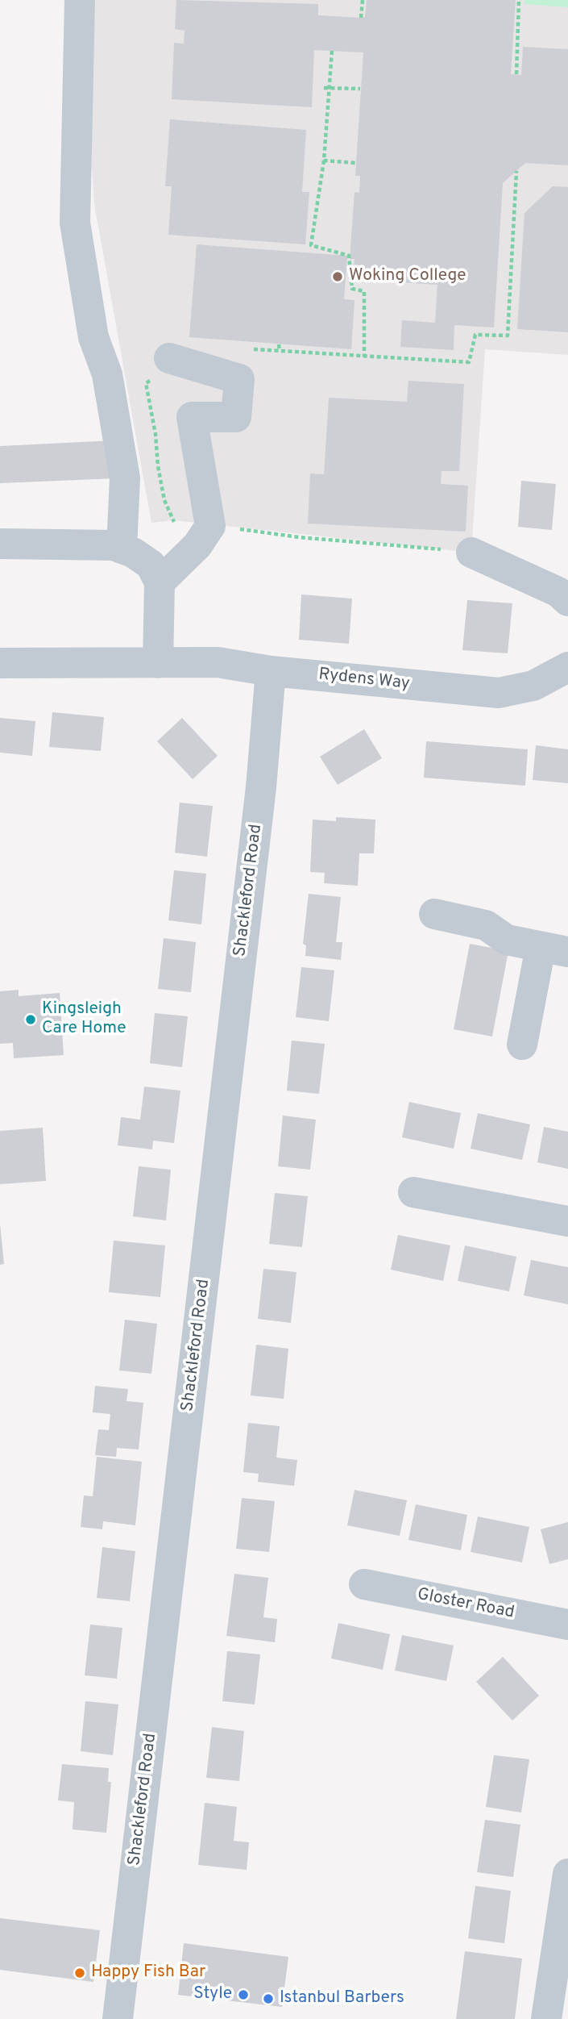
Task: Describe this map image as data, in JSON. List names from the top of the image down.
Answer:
{
  "streets": {
    "street": ["Rydens Way", "Shackleford Road", "Gloster Road"]
  },
  "crossings": [
    ["Rydens Way", "Shackleford Road"]
  ],
  "places": [
    "Woking College",
    "Kingsleigh Care Home",
    "Happy Fish Bar",
    "Style",
    "Istanbul Barbers"
  ]
}
